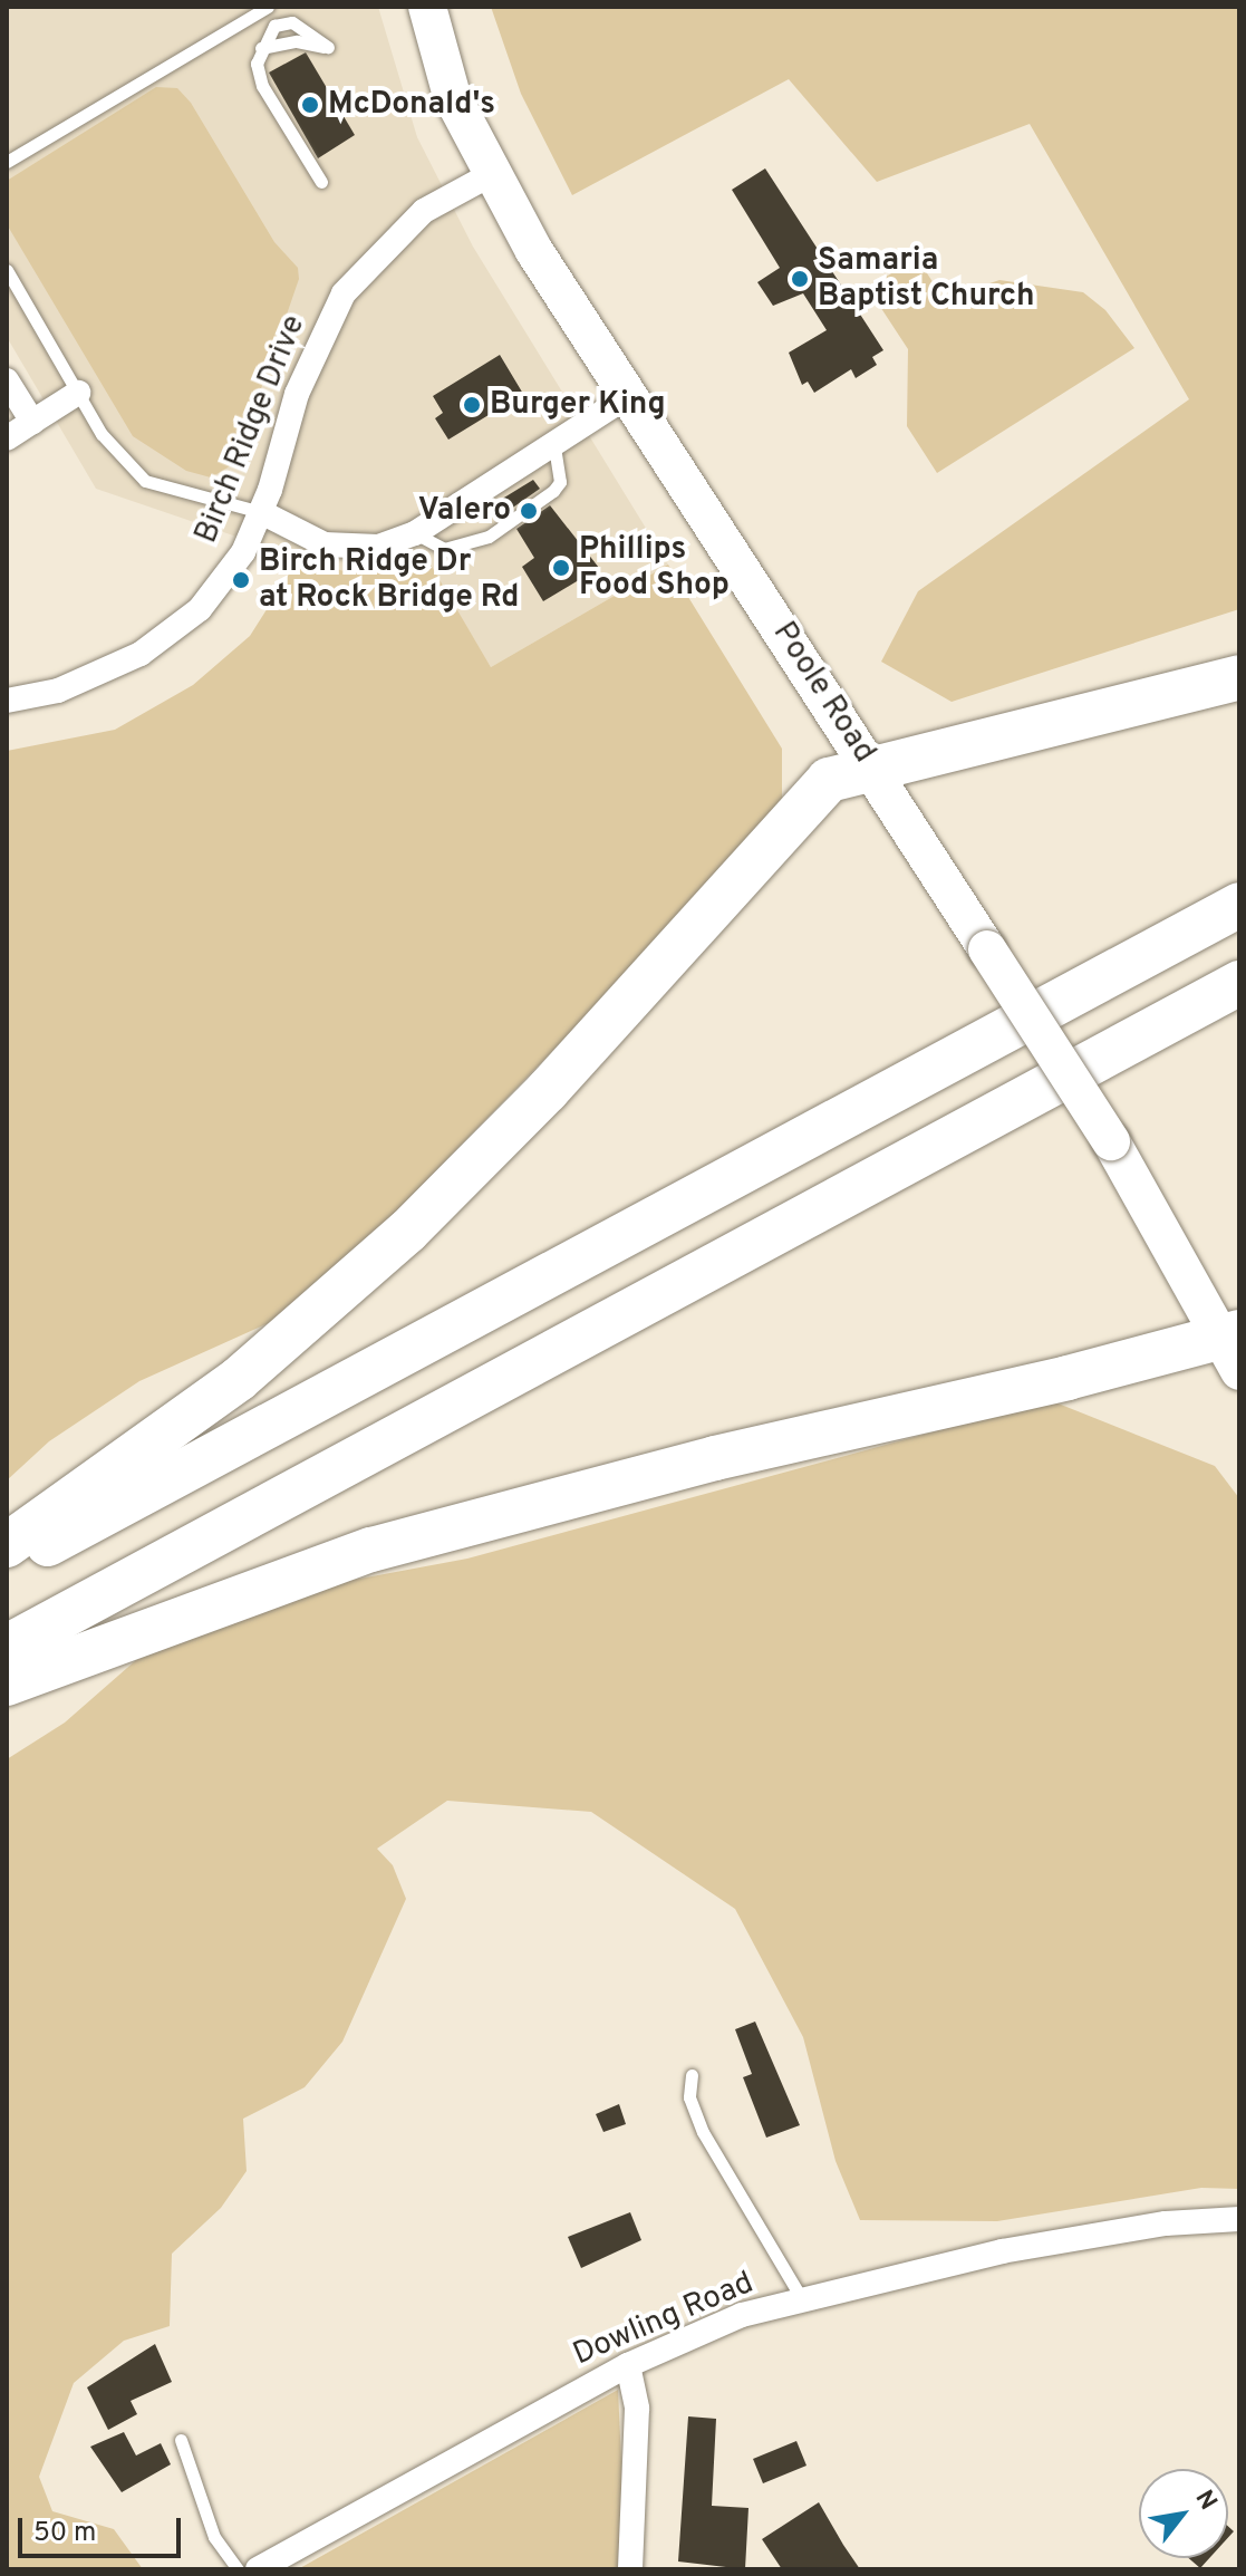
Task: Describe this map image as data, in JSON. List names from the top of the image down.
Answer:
{
  "streets": {
    "main road": ["Poole Road"],
    "street": ["Birch Ridge Drive", "Dowling Road"]
  },
  "crossings": [
    ["Birch Ridge Drive", "Poole Road"]
  ],
  "places": [
    "McDonald's",
    "Samaria Baptist Church",
    "Burger King",
    "Valero",
    "Phillips Food Shop",
    "Birch Ridge Dr at Rock Bridge Rd"
  ],
  "scale_bar": "50 m",
  "north": "top right"
}
